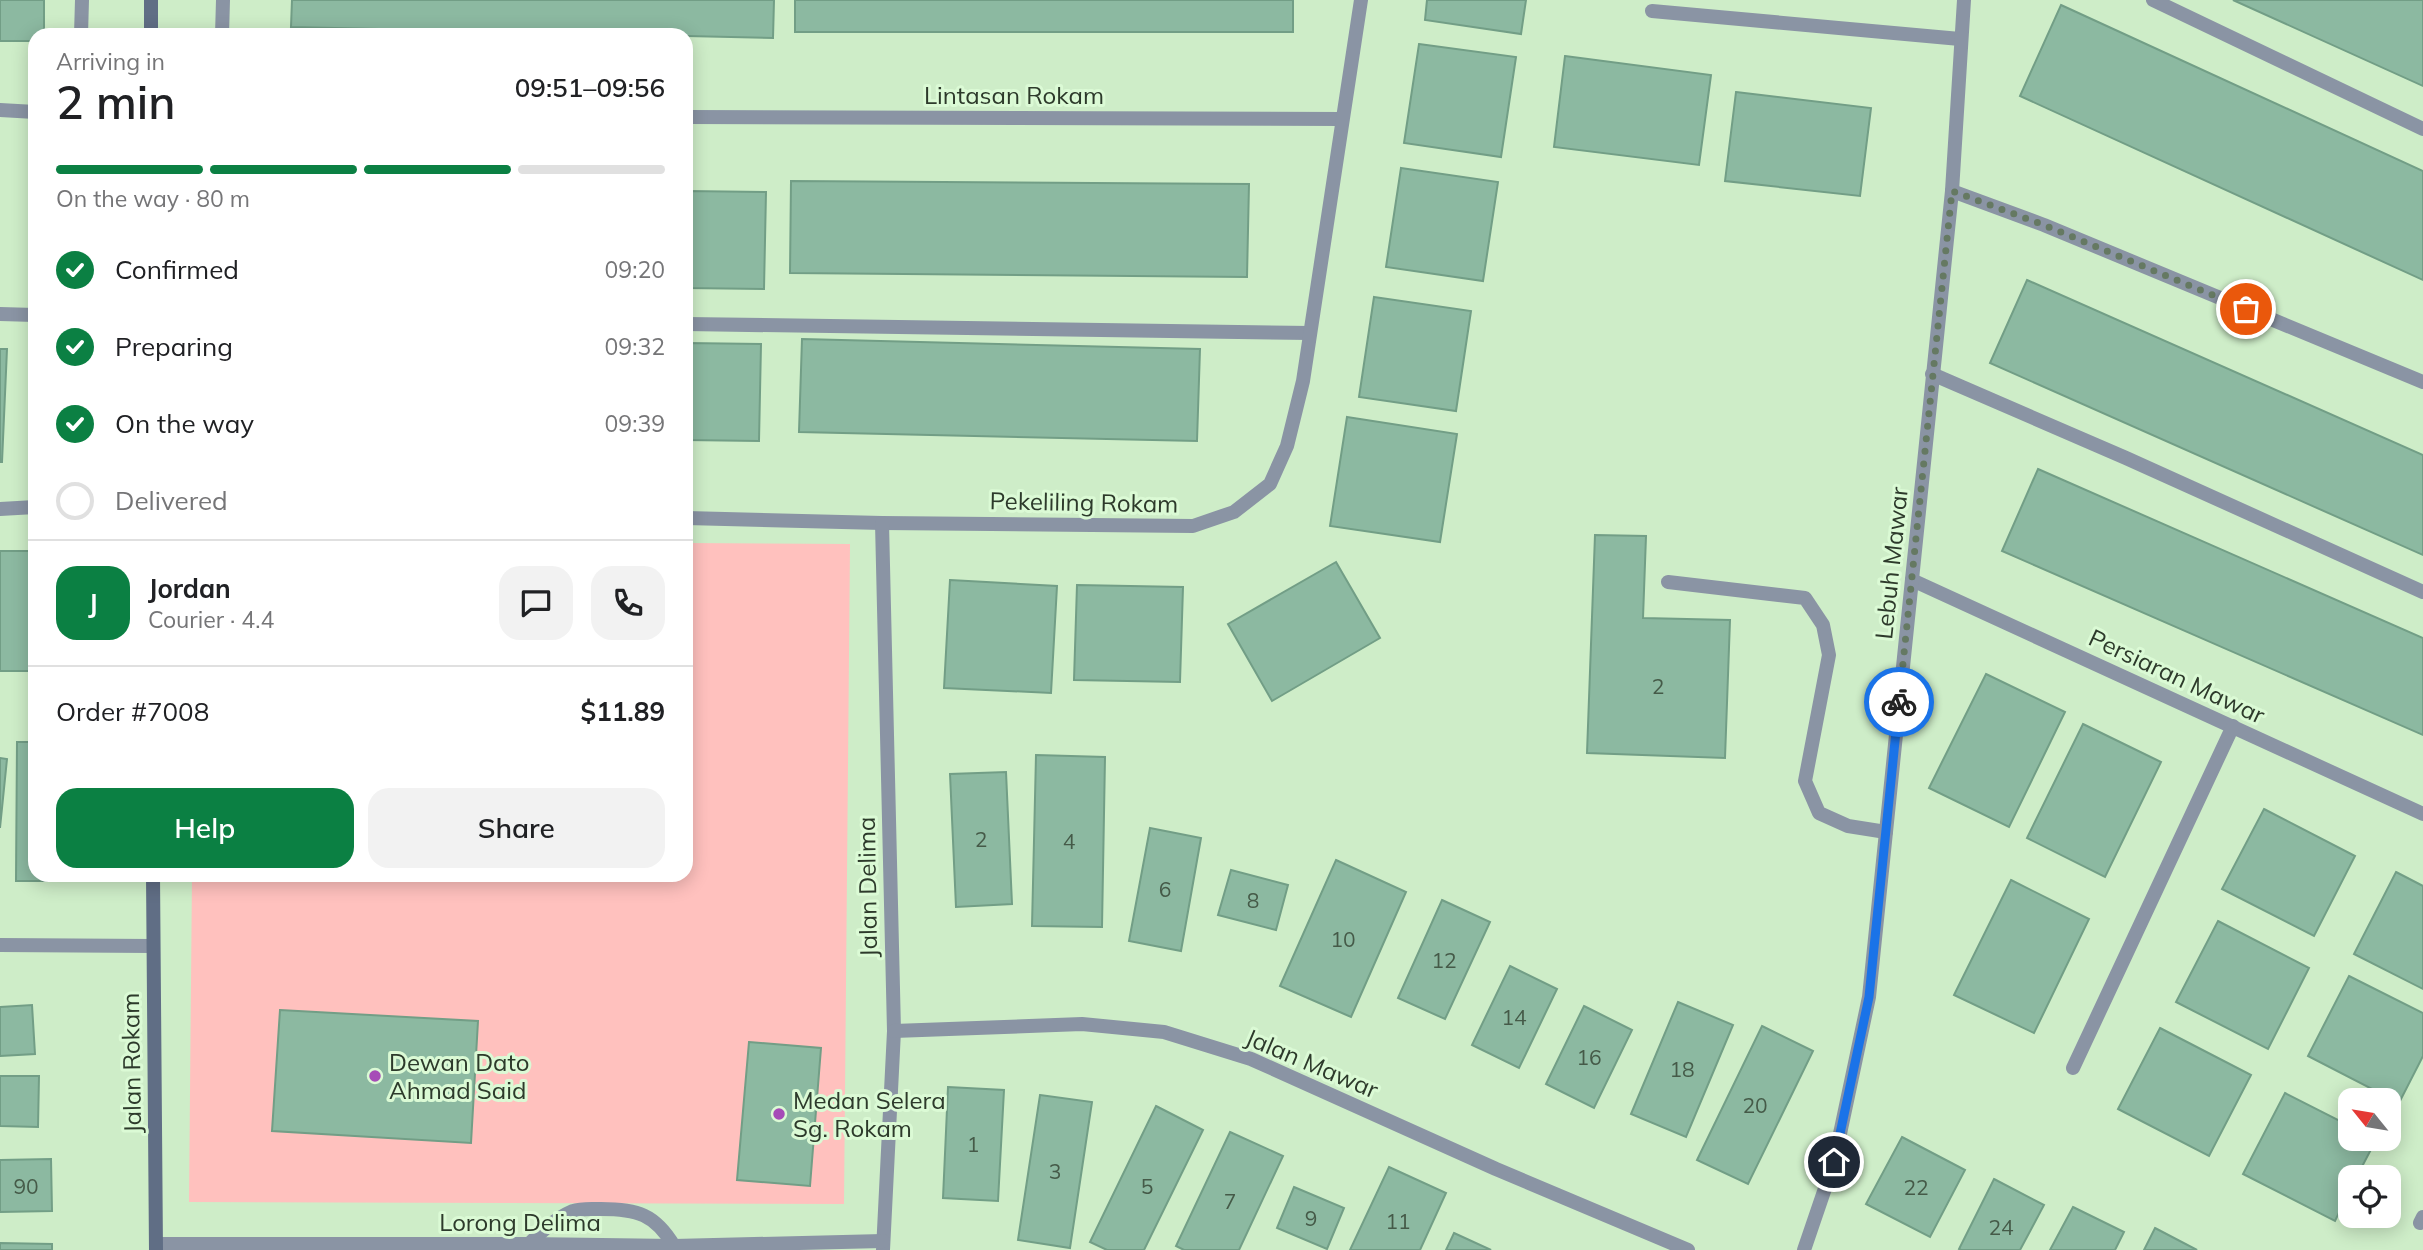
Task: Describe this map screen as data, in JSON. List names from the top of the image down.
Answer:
{
  "streets": {
    "main road": ["Jalan Rokam"],
    "street": [
      "Lintasan Rokam",
      "Pekeliling Rokam",
      "Lebuh Mawar",
      "Persiaran Mawar",
      "Jalan Delima",
      "Jalan Mawar",
      "Lorong Delima"
    ]
  },
  "crossings": [
    ["Lintasan Rokam", "Pekeliling Rokam"],
    ["Pekeliling Rokam", "Jalan Delima"],
    ["Lebuh Mawar", "Persiaran Mawar"],
    ["Jalan Delima", "Jalan Mawar"],
    ["Jalan Delima", "Lorong Delima"],
    ["Jalan Rokam", "Lorong Delima"]
  ],
  "places": ["Dewan Dato Ahmad Said", "Medan Selera Sg. Rokam"],
  "house_numbers": [
    "2",
    "2",
    "4",
    "6",
    "8",
    "10",
    "12",
    "14",
    "16",
    "18",
    "20",
    "1",
    "3",
    "90",
    "5",
    "22",
    "7",
    "9",
    "11",
    "24"
  ],
  "north": "top left",
  "page": {
    "heading": ["2 min", "Arriving in", "09:51–09:56"],
    "panel": [
      "Jordan",
      "Courier · 4.4",
      "Order #7008",
      "$11.89"
    ],
    "bar": "On the way · 80 m",
    "list": [
      ["Confirmed", "09:20"],
      ["Preparing", "09:32"],
      ["On the way", "09:39"],
      "Delivered"
    ],
    "round": "J",
    "buttons": ["Help", "Share"]
  }
}
